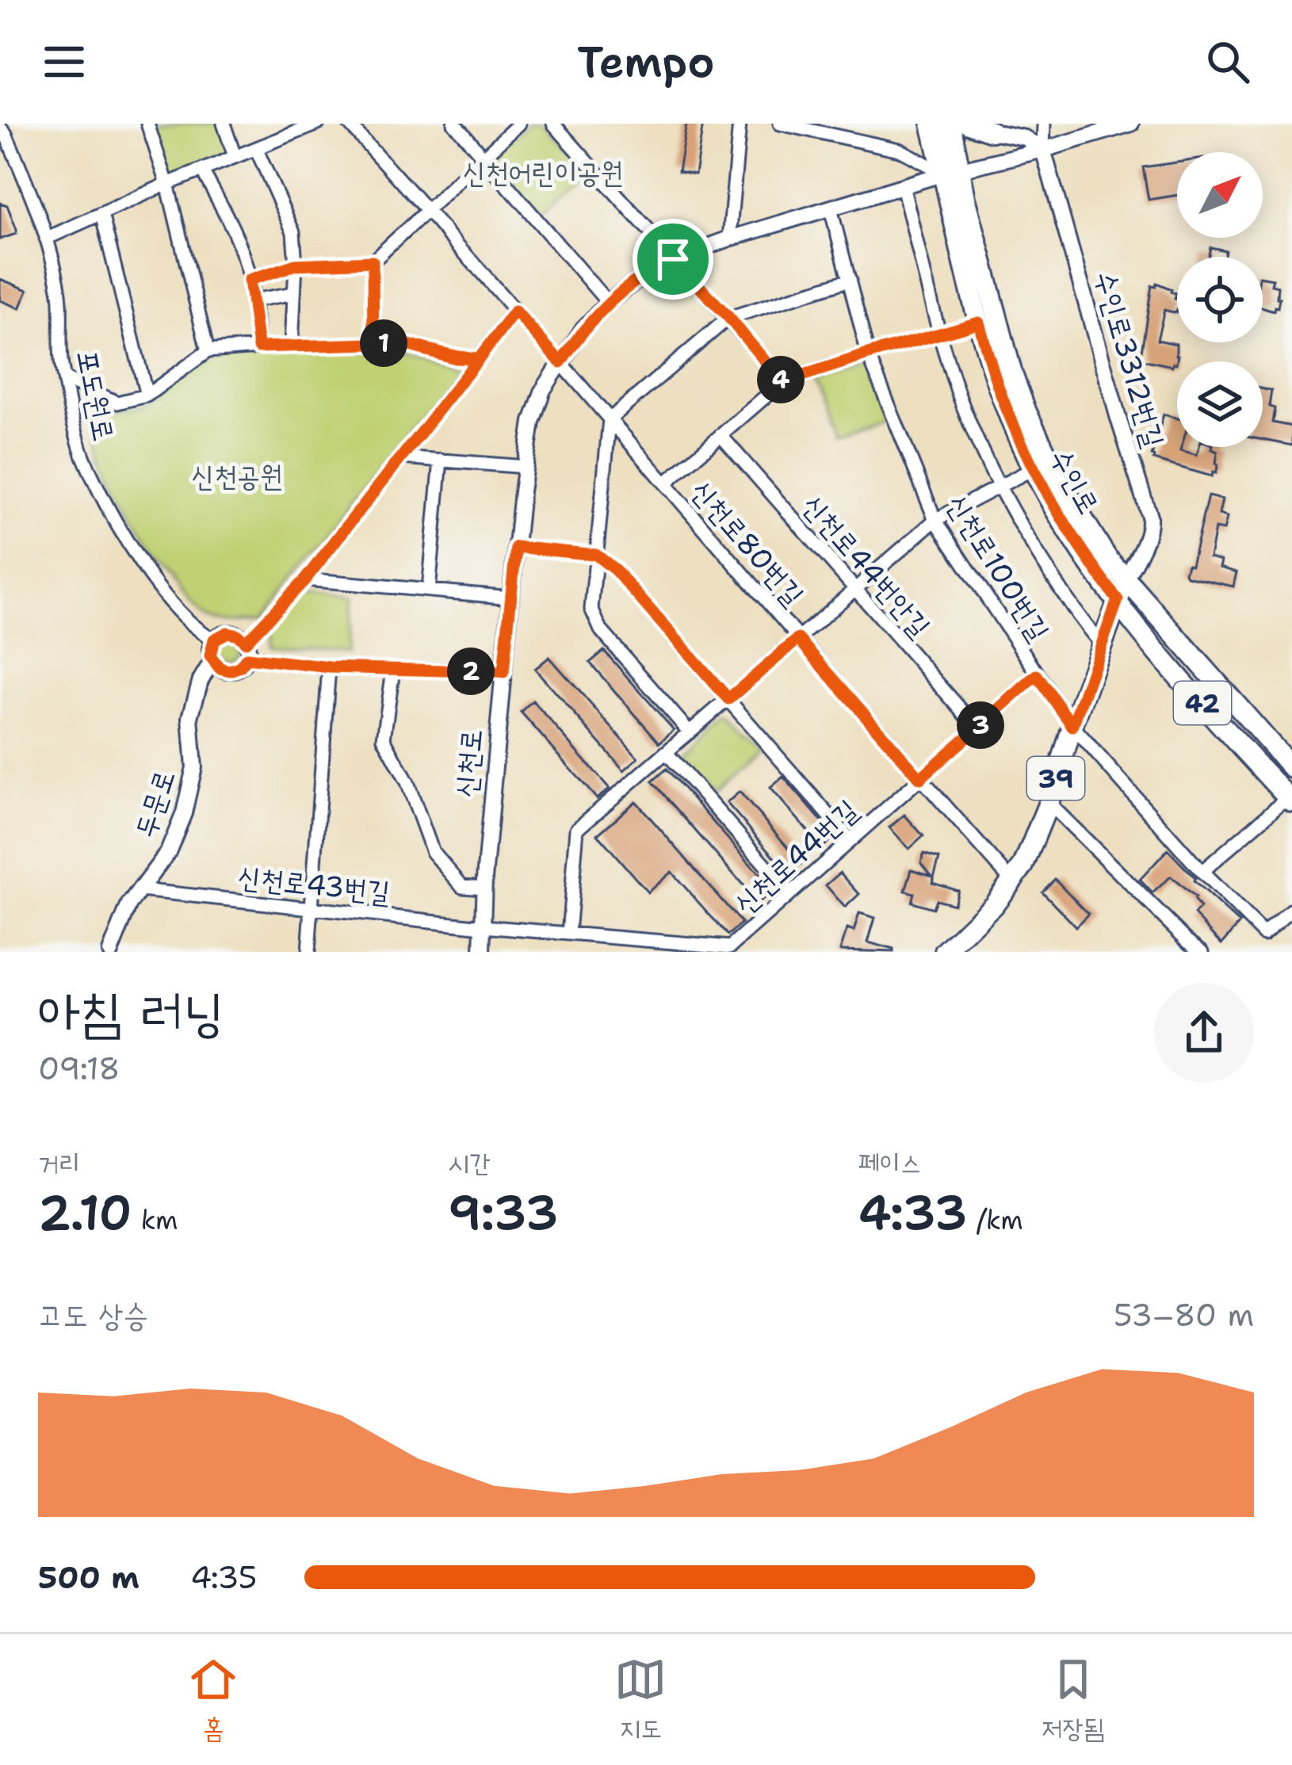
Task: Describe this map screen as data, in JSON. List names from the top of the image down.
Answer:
{
  "streets": {
    "main road": ["수인로", "42", "39"],
    "street": [
      "수인로3312번길",
      "포도원로",
      "신천로80번길",
      "신천로44번안길",
      "신천로100번길",
      "신천로",
      "두문로",
      "신천로44번길",
      "신천로43번길"
    ]
  },
  "crossings": [
    ["수인로3312번길", "수인로"],
    ["수인로3312번길", "신천로"],
    ["수인로3312번길", "39"],
    ["포도원로", "두문로"],
    ["수인로", "신천로"],
    ["수인로", "39"],
    ["신천로80번길", "신천로"],
    ["신천로80번길", "39"],
    ["신천로80번길", "신천로44번길"],
    ["신천로44번안길", "신천로44번길"],
    ["신천로100번길", "신천로"],
    ["신천로100번길", "39"],
    ["신천로100번길", "신천로44번길"],
    ["신천로", "신천로44번길"],
    ["신천로", "신천로43번길"],
    ["두문로", "신천로43번길"],
    ["신천로44번길", "신천로43번길"]
  ],
  "parks": ["신천어린이공원", "신천공원"],
  "north": "top right",
  "page": {
    "header": "Tempo",
    "pins": [
      "1",
      "4",
      "2",
      "3"
    ],
    "heading": ["아침 러닝", "09:18"],
    "stats": [
      ["거리", "2.10 km"],
      ["시간", "9:33"],
      ["페이스", "4:33 /km"]
    ],
    "chart": ["고도 상승", "53–80 m"],
    "list": [
      {
        "name": "500 m",
        "note": "4:35"
      }
    ],
    "tabs": ["홈", "지도", "저장됨"]
  }
}
